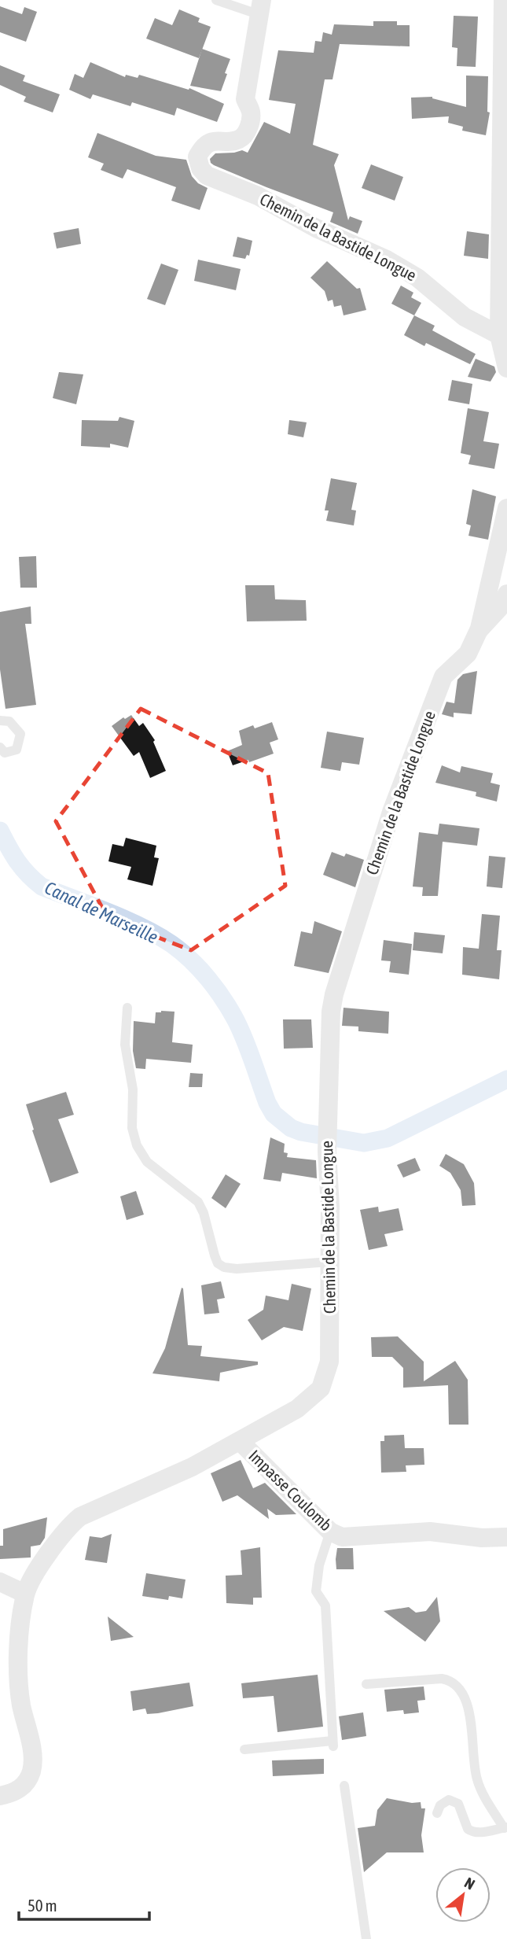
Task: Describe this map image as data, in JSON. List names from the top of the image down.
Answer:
{
  "streets": {
    "street": ["Chemin de la Bastide Longue", "Impasse Coulomb"]
  },
  "crossings": [
    ["Chemin de la Bastide Longue", "Impasse Coulomb"]
  ],
  "water": ["Canal de Marseille"],
  "scale_bar": "50 m",
  "north": "top right"
}
